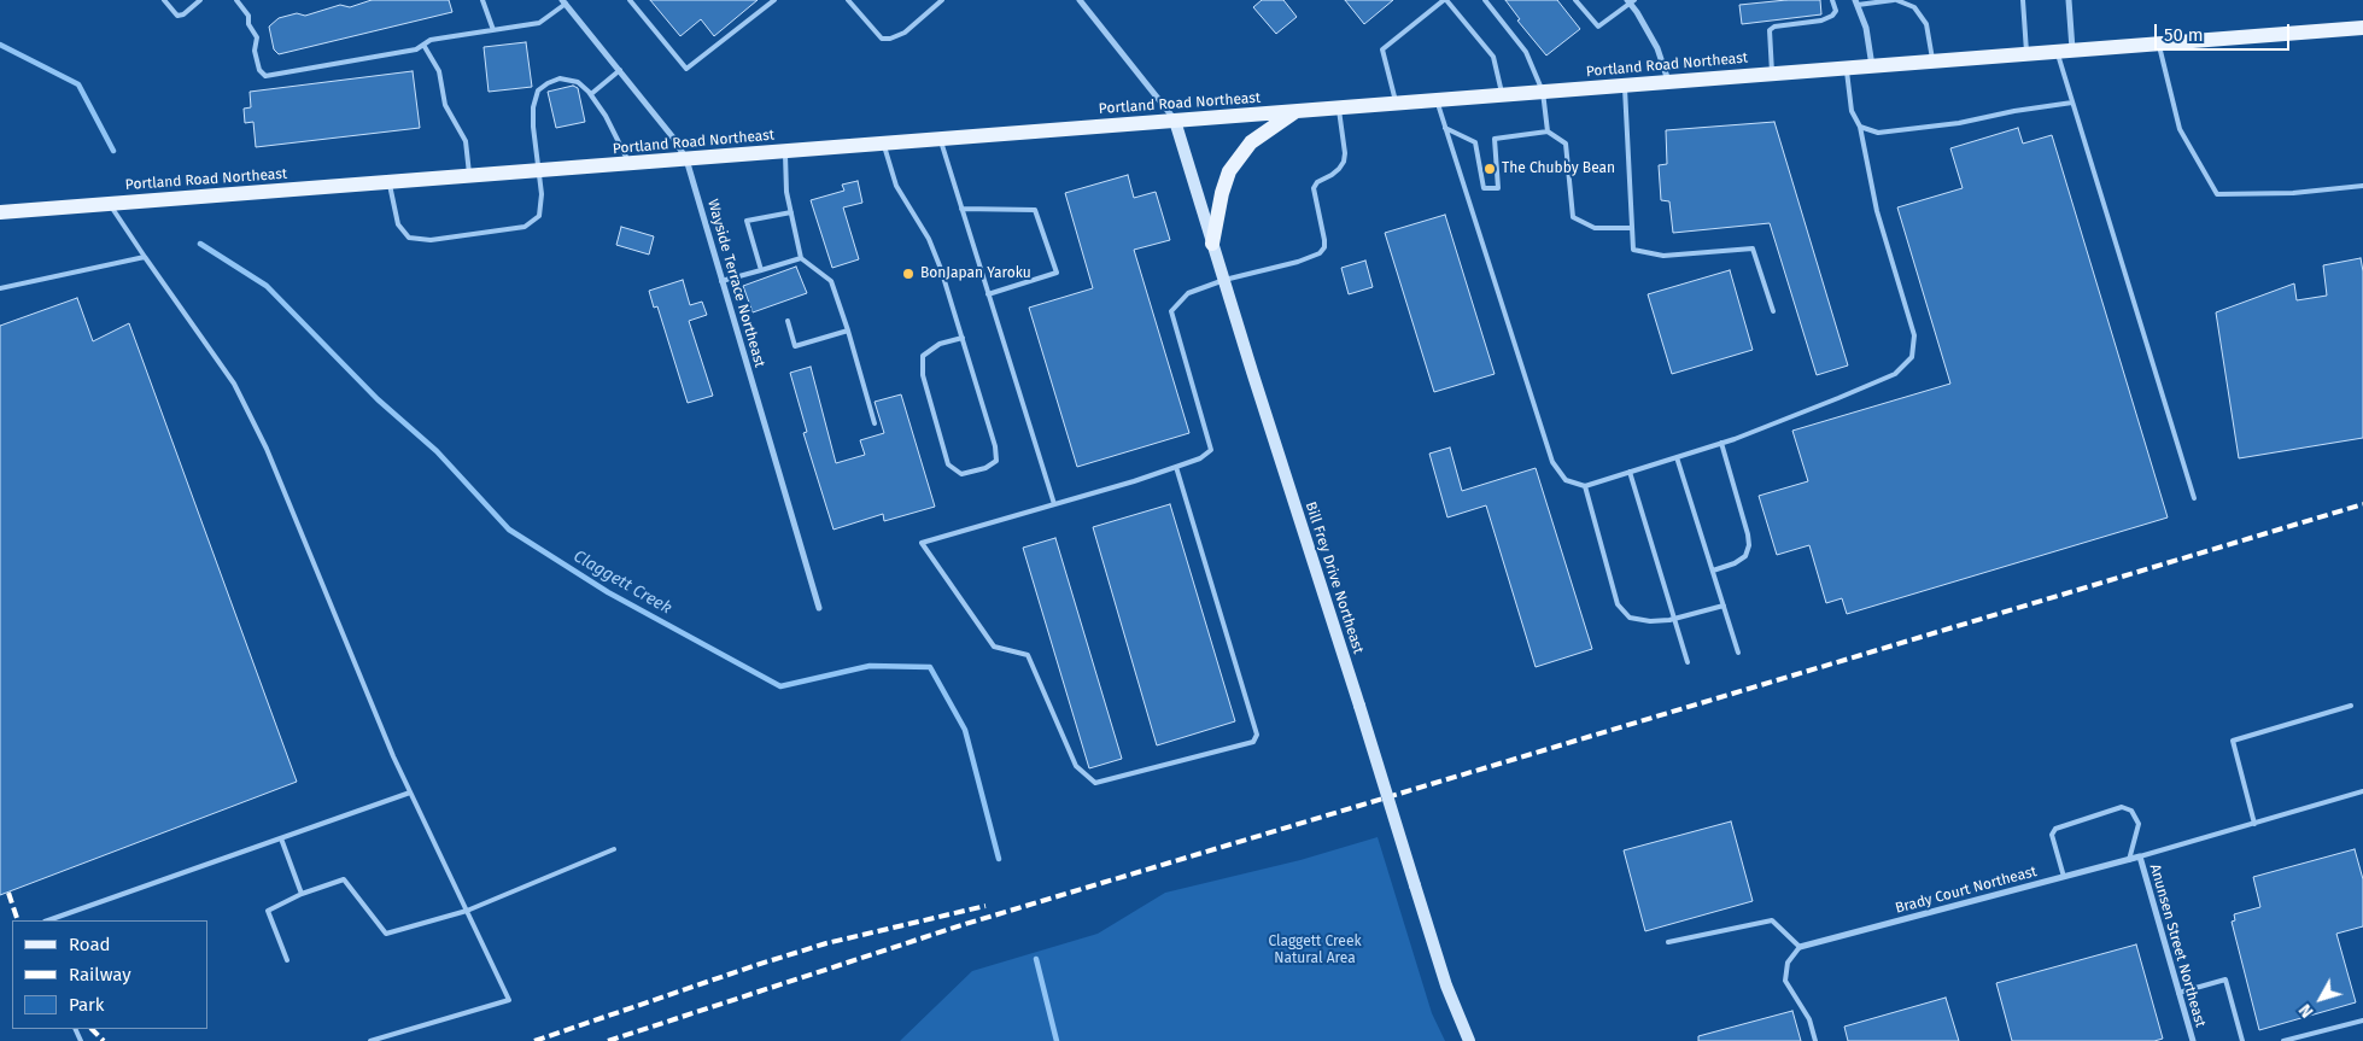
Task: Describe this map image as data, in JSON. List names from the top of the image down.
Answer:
{
  "streets": {
    "main road": ["Portland Road Northeast"],
    "street": [
      "Wayside Terrace Northeast",
      "Bill Frey Drive Northeast",
      "Brady Court Northeast",
      "Anunsen Street Northeast"
    ]
  },
  "crossings": [
    ["Portland Road Northeast", "Wayside Terrace Northeast"],
    ["Portland Road Northeast", "Bill Frey Drive Northeast"],
    ["Brady Court Northeast", "Anunsen Street Northeast"]
  ],
  "water": ["Claggett Creek"],
  "parks": ["Claggett Creek Natural Area"],
  "places": ["The Chubby Bean", "BonJapan Yaroku"],
  "legend": ["Road", "Railway", "Park"],
  "scale_bar": "50 m",
  "north": "bottom left"
}
